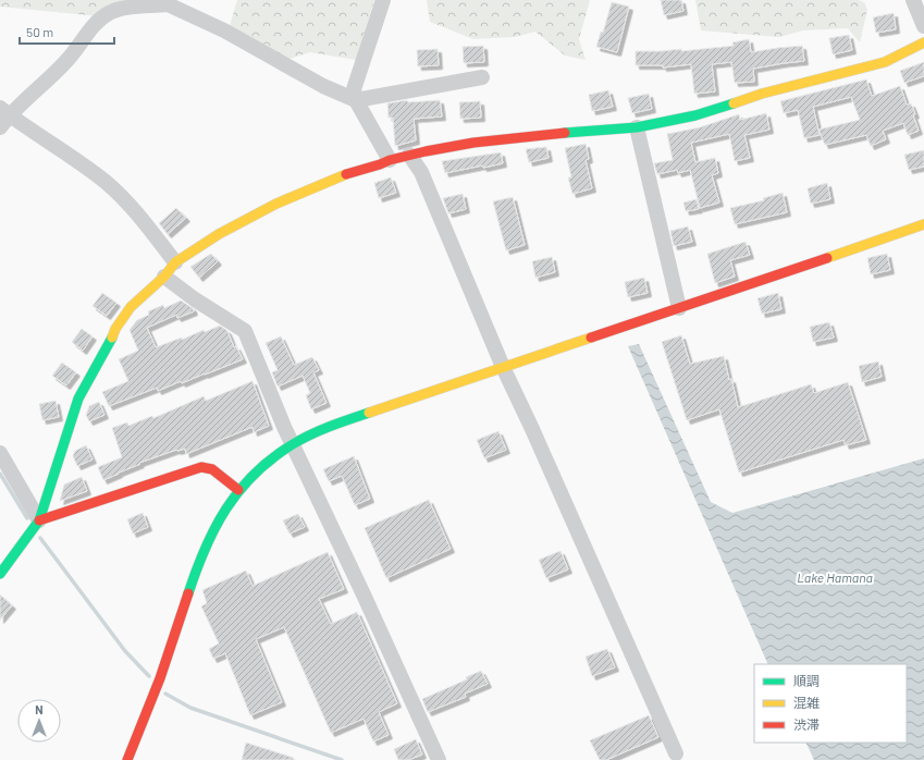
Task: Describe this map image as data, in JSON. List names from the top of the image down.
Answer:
{
  "water": ["Lake Hamana"],
  "legend": ["順調", "混雑", "渋滞"],
  "scale_bar": "50 m",
  "north": "top"
}
